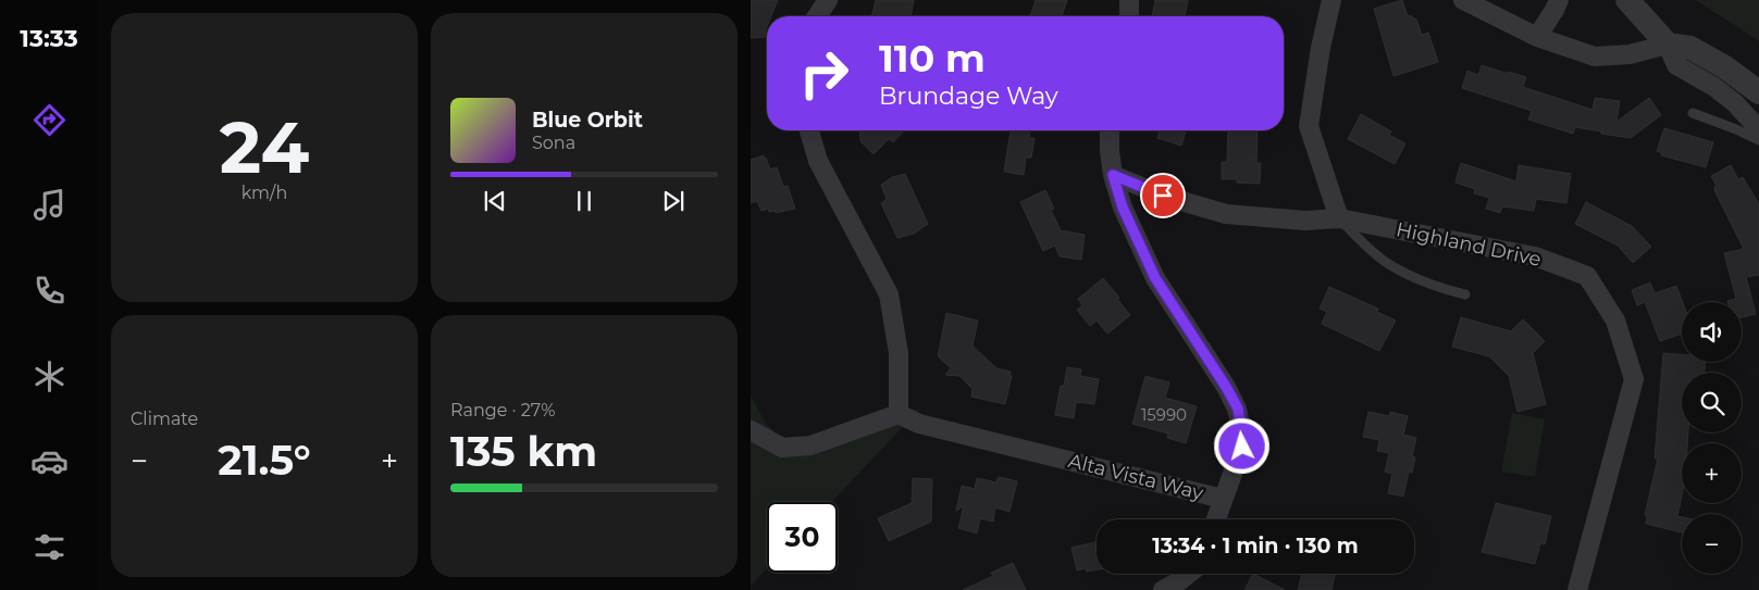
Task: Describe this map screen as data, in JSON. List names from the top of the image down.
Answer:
{
  "streets": {
    "street": ["Highland Drive", "Alta Vista Way"]
  },
  "crossings": [
    ["Highland Drive", "Alta Vista Way"]
  ],
  "house_numbers": ["15990"],
  "page": {
    "tabs": "13:33",
    "tile": [
      ["24", "km/h"],
      "Climate",
      ["Range · 27%", "135 km"]
    ],
    "turn": ["110 m", "Brundage Way"],
    "song": ["Blue Orbit", "Sona"],
    "map_buttons": ["+", "−"],
    "heat": ["−", "21.5°", "+"],
    "limit": "30",
    "trip": "13:34 · 1 min · 130 m"
  }
}
